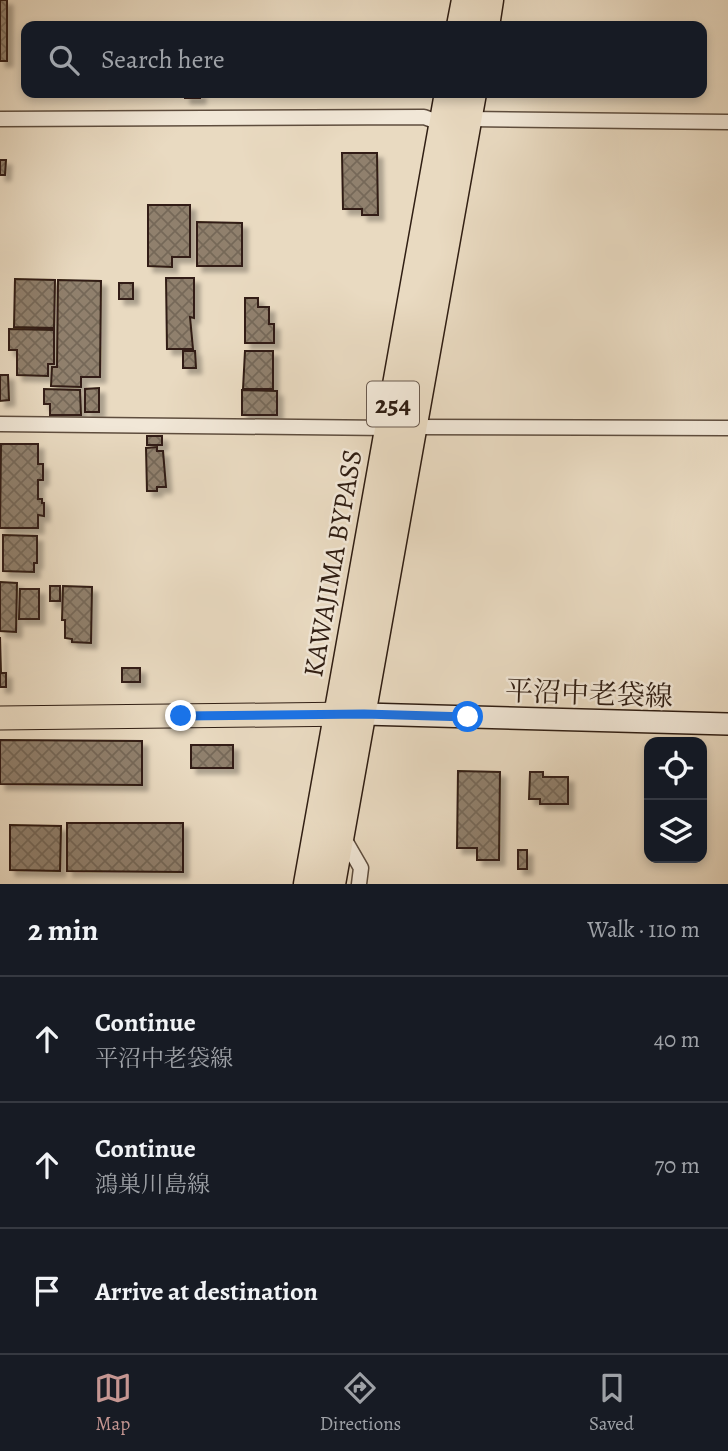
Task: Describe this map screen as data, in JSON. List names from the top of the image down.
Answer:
{
  "streets": {
    "highway": ["254", "KAWAJIMA BYPASS"],
    "main road": ["平沼中老袋線"]
  },
  "crossings": [
    ["254", "KAWAJIMA BYPASS"],
    ["254", "平沼中老袋線"],
    ["KAWAJIMA BYPASS", "平沼中老袋線"]
  ],
  "page": {
    "search": "Search here",
    "heading": ["2 min", "Walk · 110 m"],
    "list": [
      ["Continue", "平沼中老袋線", "40 m"],
      ["Continue", "鴻巣川島線", "70 m"],
      "Arrive at destination"
    ],
    "nav": ["Map", "Directions", "Saved"]
  }
}
